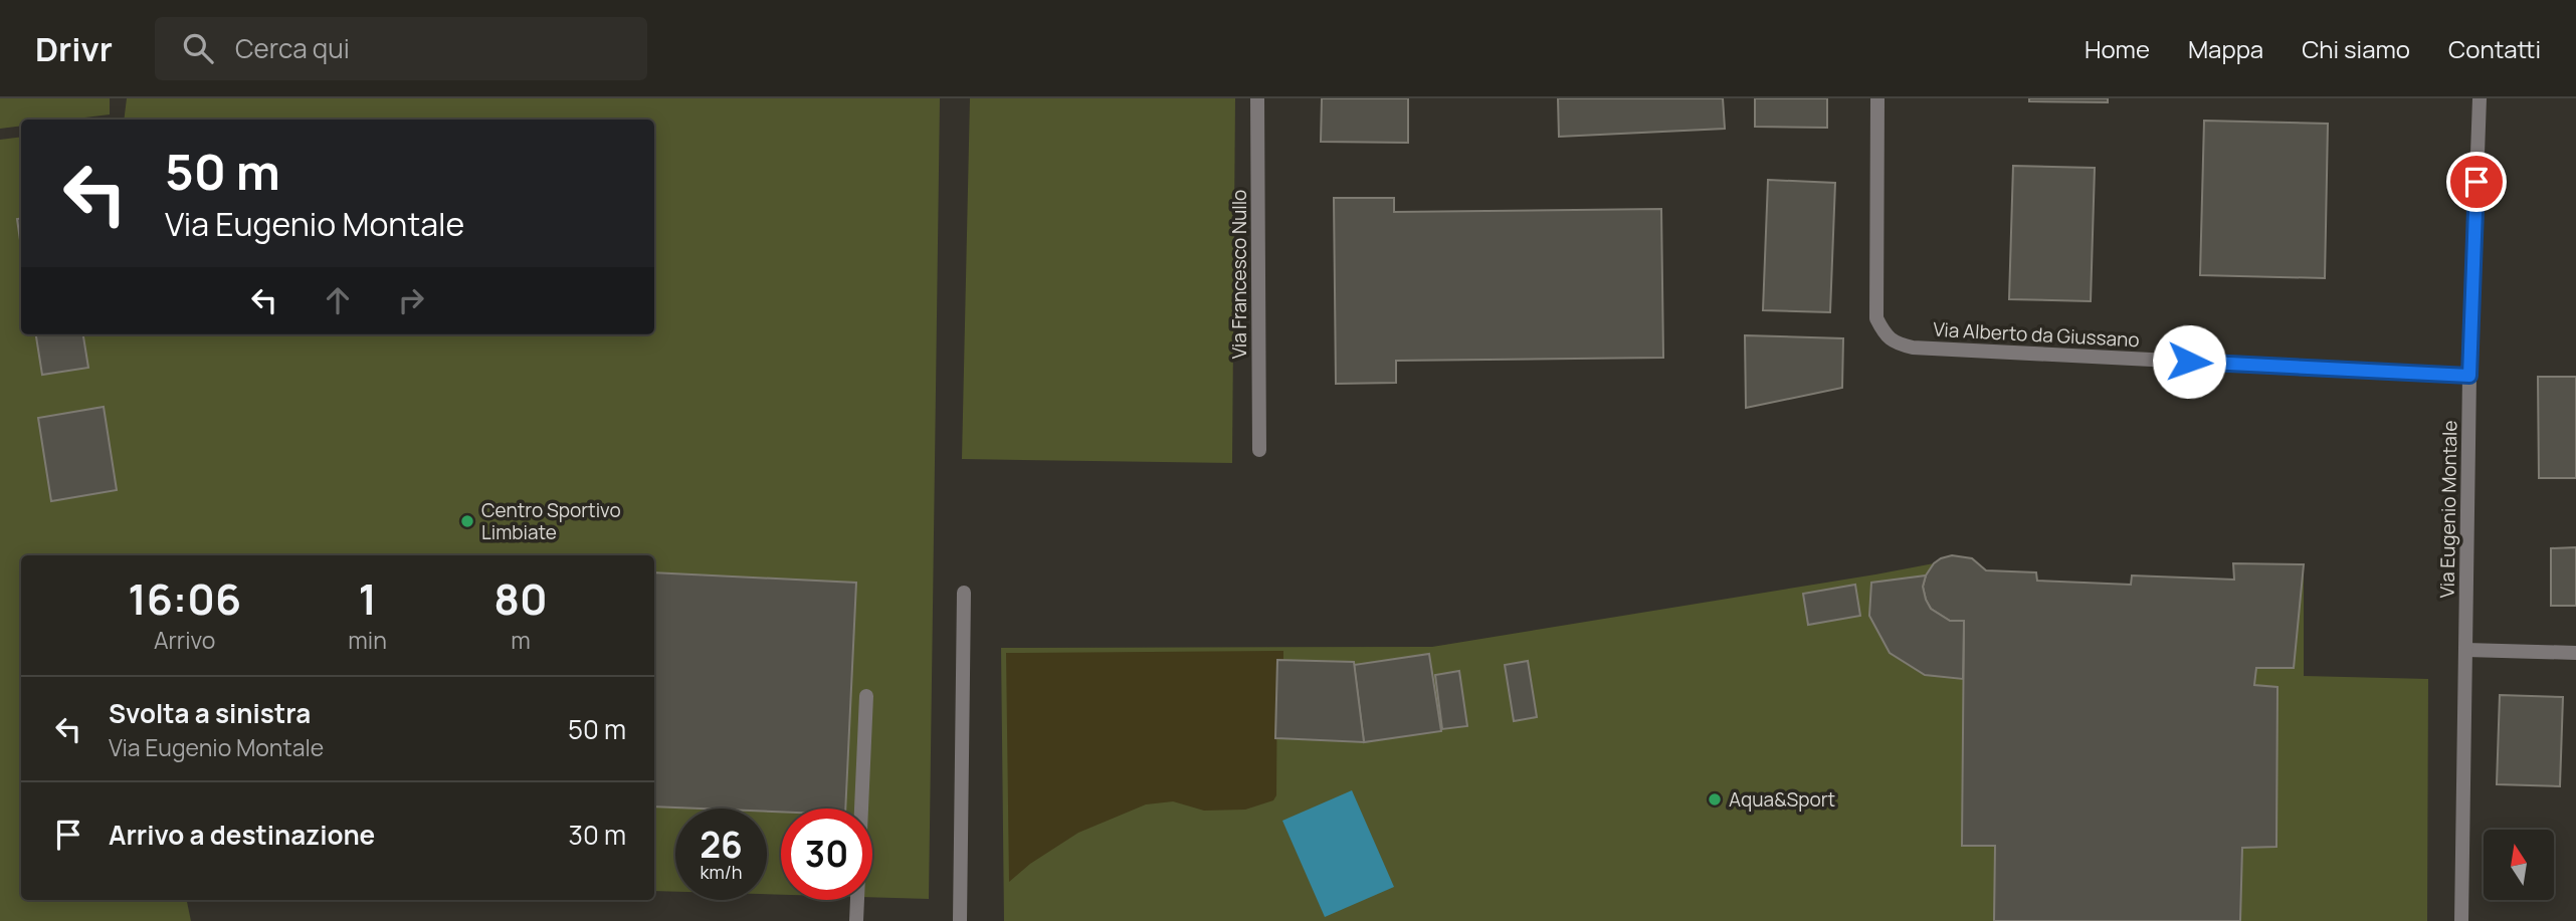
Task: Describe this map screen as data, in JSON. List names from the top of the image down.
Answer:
{
  "streets": {
    "street": ["Via Francesco Nullo", "Via Alberto da Giussano", "Via Eugenio Montale"]
  },
  "crossings": [
    ["Via Alberto da Giussano", "Via Eugenio Montale"]
  ],
  "places": ["Centro Sportivo Limbiate", "Aqua&Sport"],
  "north": "top",
  "page": {
    "header": "Drivr",
    "search": "Cerca qui",
    "nav": [
      "Home",
      "Mappa",
      "Chi siamo",
      "Contatti"
    ],
    "turn": ["50 m", "Via Eugenio Montale"],
    "eta": [
      "16:06",
      "Arrivo",
      "1",
      "min",
      "80",
      "m"
    ],
    "list": [
      {
        "name": "Svolta a sinistra",
        "note": "Via Eugenio Montale",
        "value": "50 m"
      },
      {
        "name": "Arrivo a destinazione",
        "value": "30 m"
      }
    ],
    "speed": "26 km/h",
    "limit": "30"
  }
}
